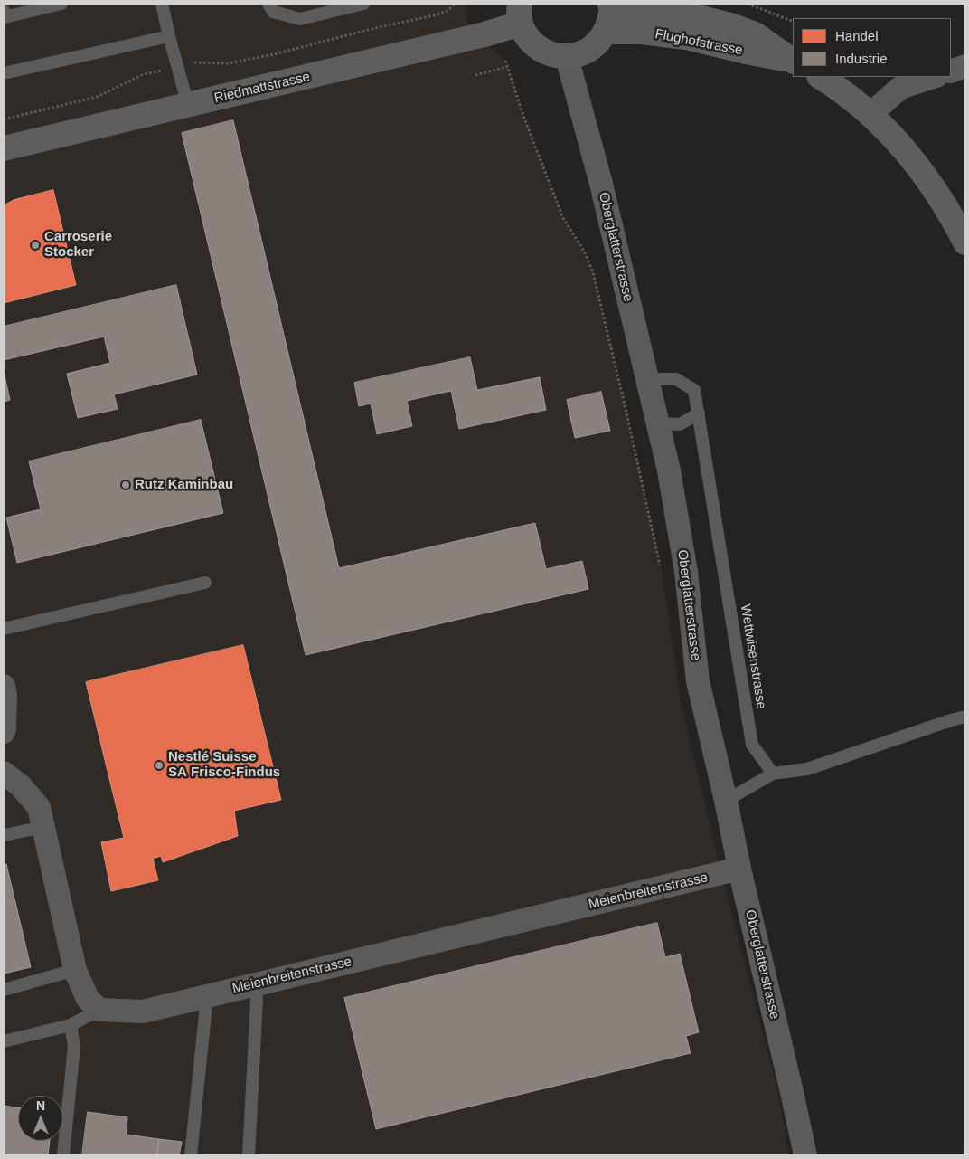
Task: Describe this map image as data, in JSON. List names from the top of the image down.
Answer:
{
  "streets": {
    "main road": ["Flughofstrasse", "Riedmattstrasse"],
    "street": ["Oberglatterstrasse", "Meienbreitenstrasse"],
    "lane": ["Wettwisenstrasse"]
  },
  "crossings": [
    ["Oberglatterstrasse", "Wettwisenstrasse"],
    ["Oberglatterstrasse", "Meienbreitenstrasse"]
  ],
  "places": ["Carroserie Stocker", "Rutz Kaminbau", "Nestlé Suisse SA Frisco-Findus"],
  "legend": ["Handel", "Industrie"],
  "north": "top"
}
